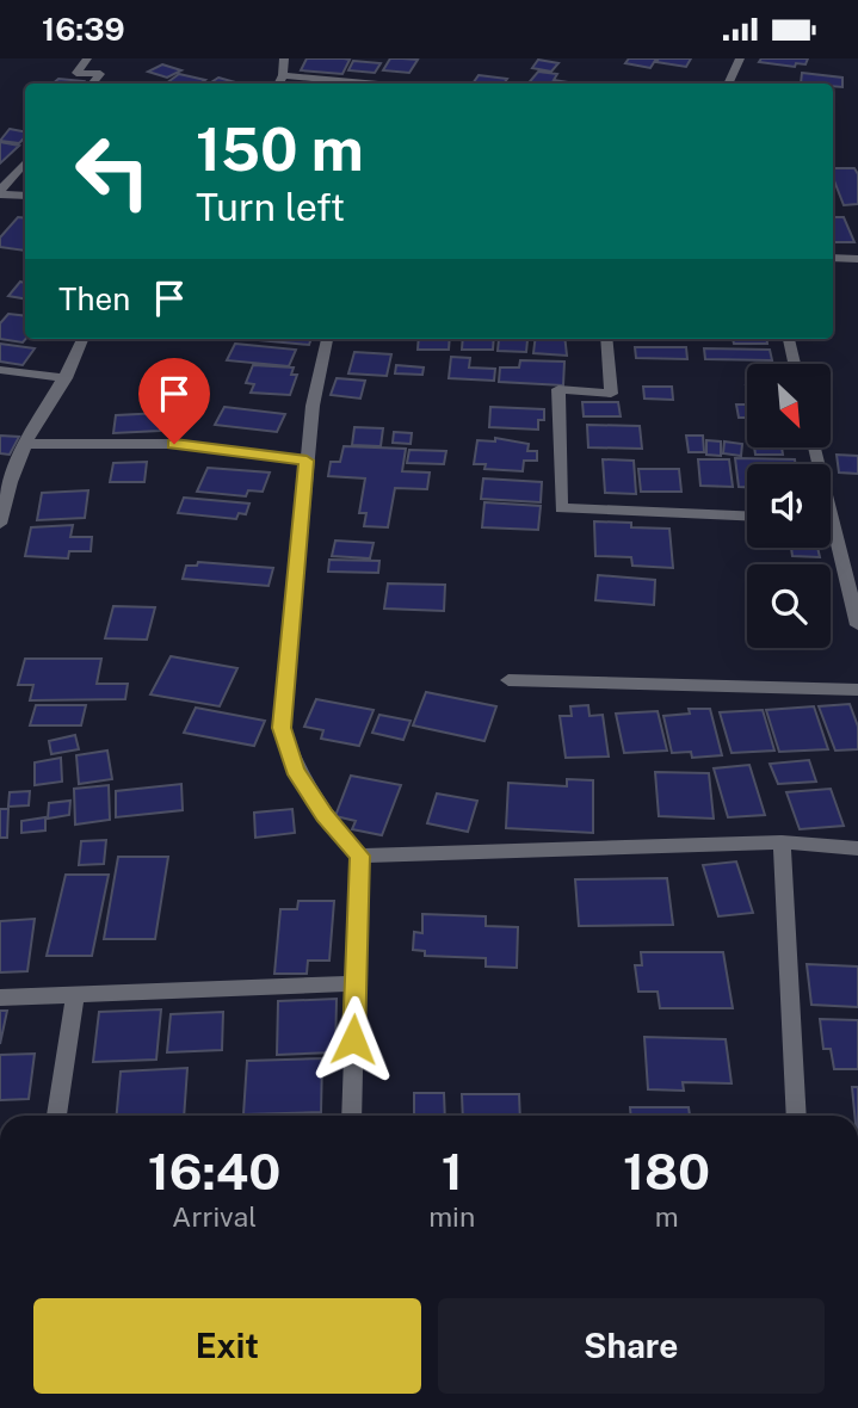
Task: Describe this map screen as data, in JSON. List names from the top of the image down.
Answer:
{
  "north": "bottom right",
  "page": {
    "status": "16:39",
    "turn": ["150 m", "Turn left"],
    "then": "Then",
    "eta": [
      "16:40",
      "Arrival",
      "1",
      "min",
      "180",
      "m"
    ],
    "buttons": ["Exit", "Share"]
  }
}
